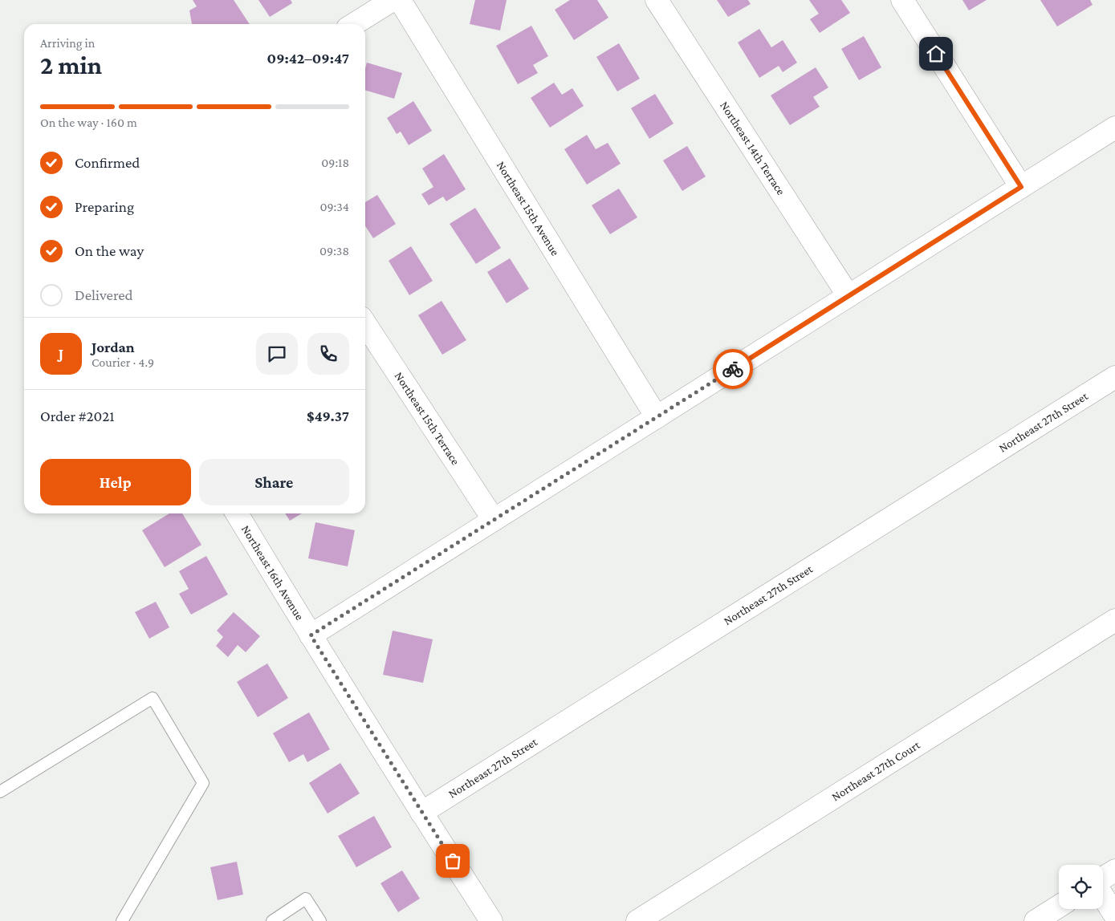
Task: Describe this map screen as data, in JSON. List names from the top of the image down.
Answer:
{
  "streets": {
    "street": [
      "Northeast 14th Terrace",
      "Northeast 15th Avenue",
      "Northeast 15th Terrace",
      "Northeast 27th Street",
      "Northeast 16th Avenue",
      "Northeast 27th Court"
    ]
  },
  "crossings": [
    ["Northeast 27th Street", "Northeast 16th Avenue"]
  ],
  "page": {
    "heading": ["2 min", "Arriving in", "09:42–09:47"],
    "panel": [
      "Jordan",
      "Courier · 4.9",
      "Order #2021",
      "$49.37"
    ],
    "bar": "On the way · 160 m",
    "list": [
      ["Confirmed", "09:18"],
      ["Preparing", "09:34"],
      ["On the way", "09:38"],
      "Delivered"
    ],
    "round": "J",
    "buttons": ["Help", "Share"]
  }
}
